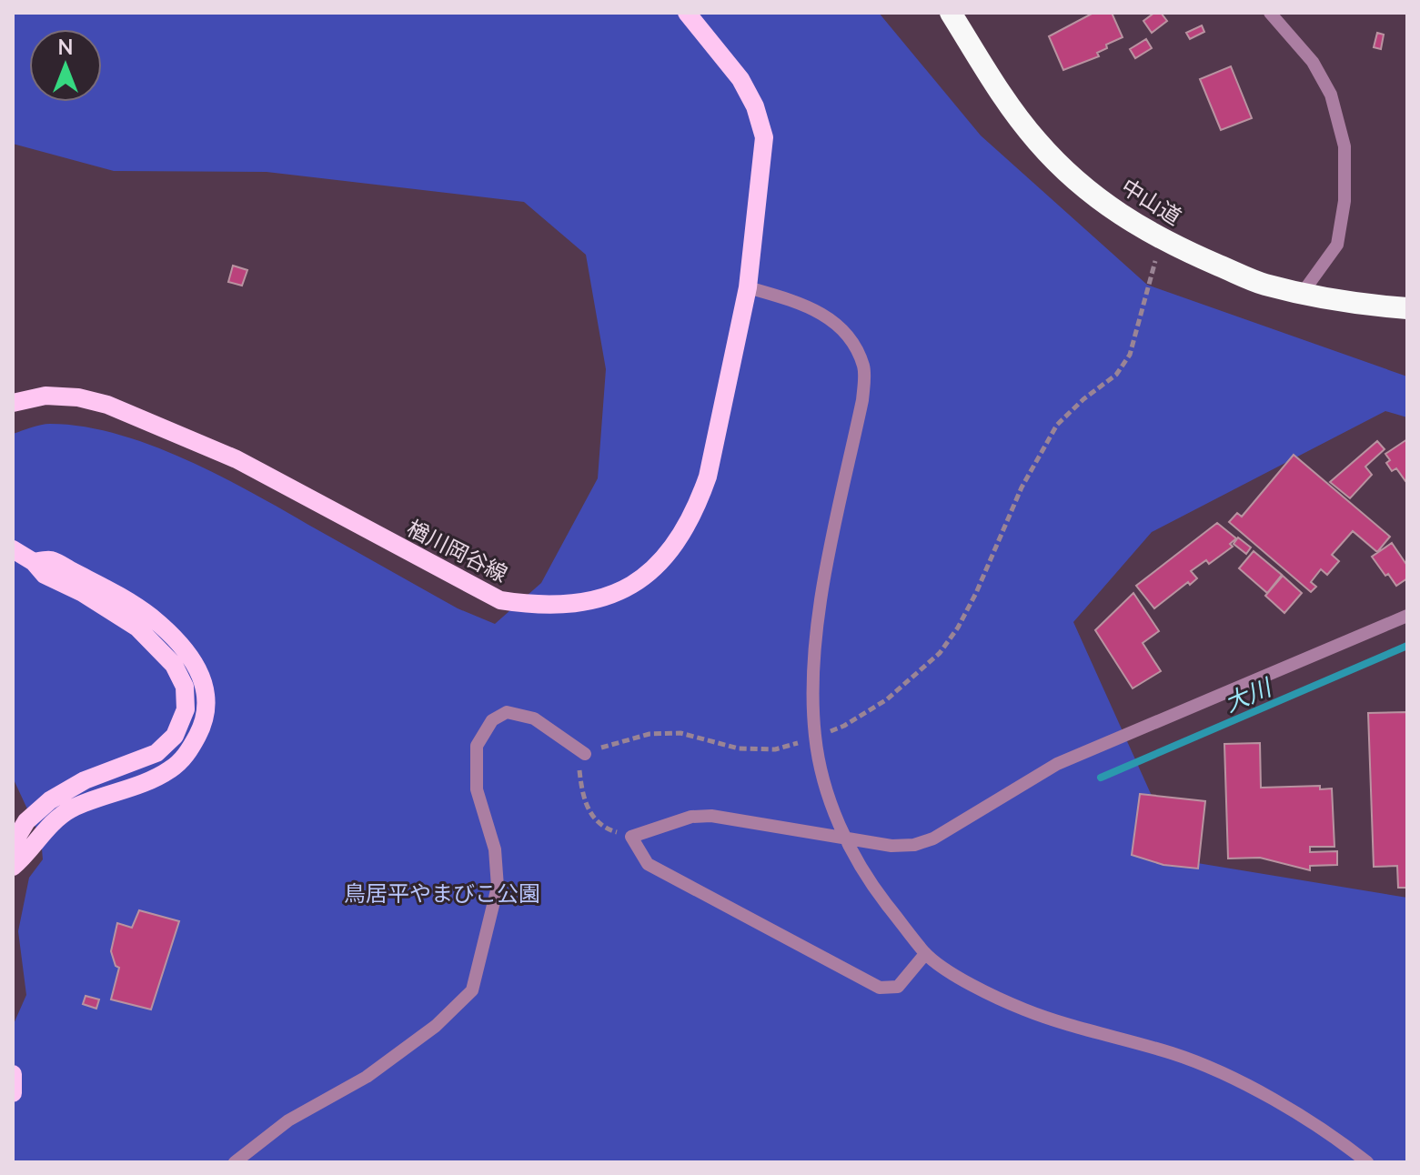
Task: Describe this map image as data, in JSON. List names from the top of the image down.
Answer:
{
  "streets": {
    "highway": ["中山道"],
    "main road": ["楢川岡谷線"]
  },
  "water": ["大川"],
  "parks": ["鳥居平やまびこ公園"],
  "north": "top"
}
